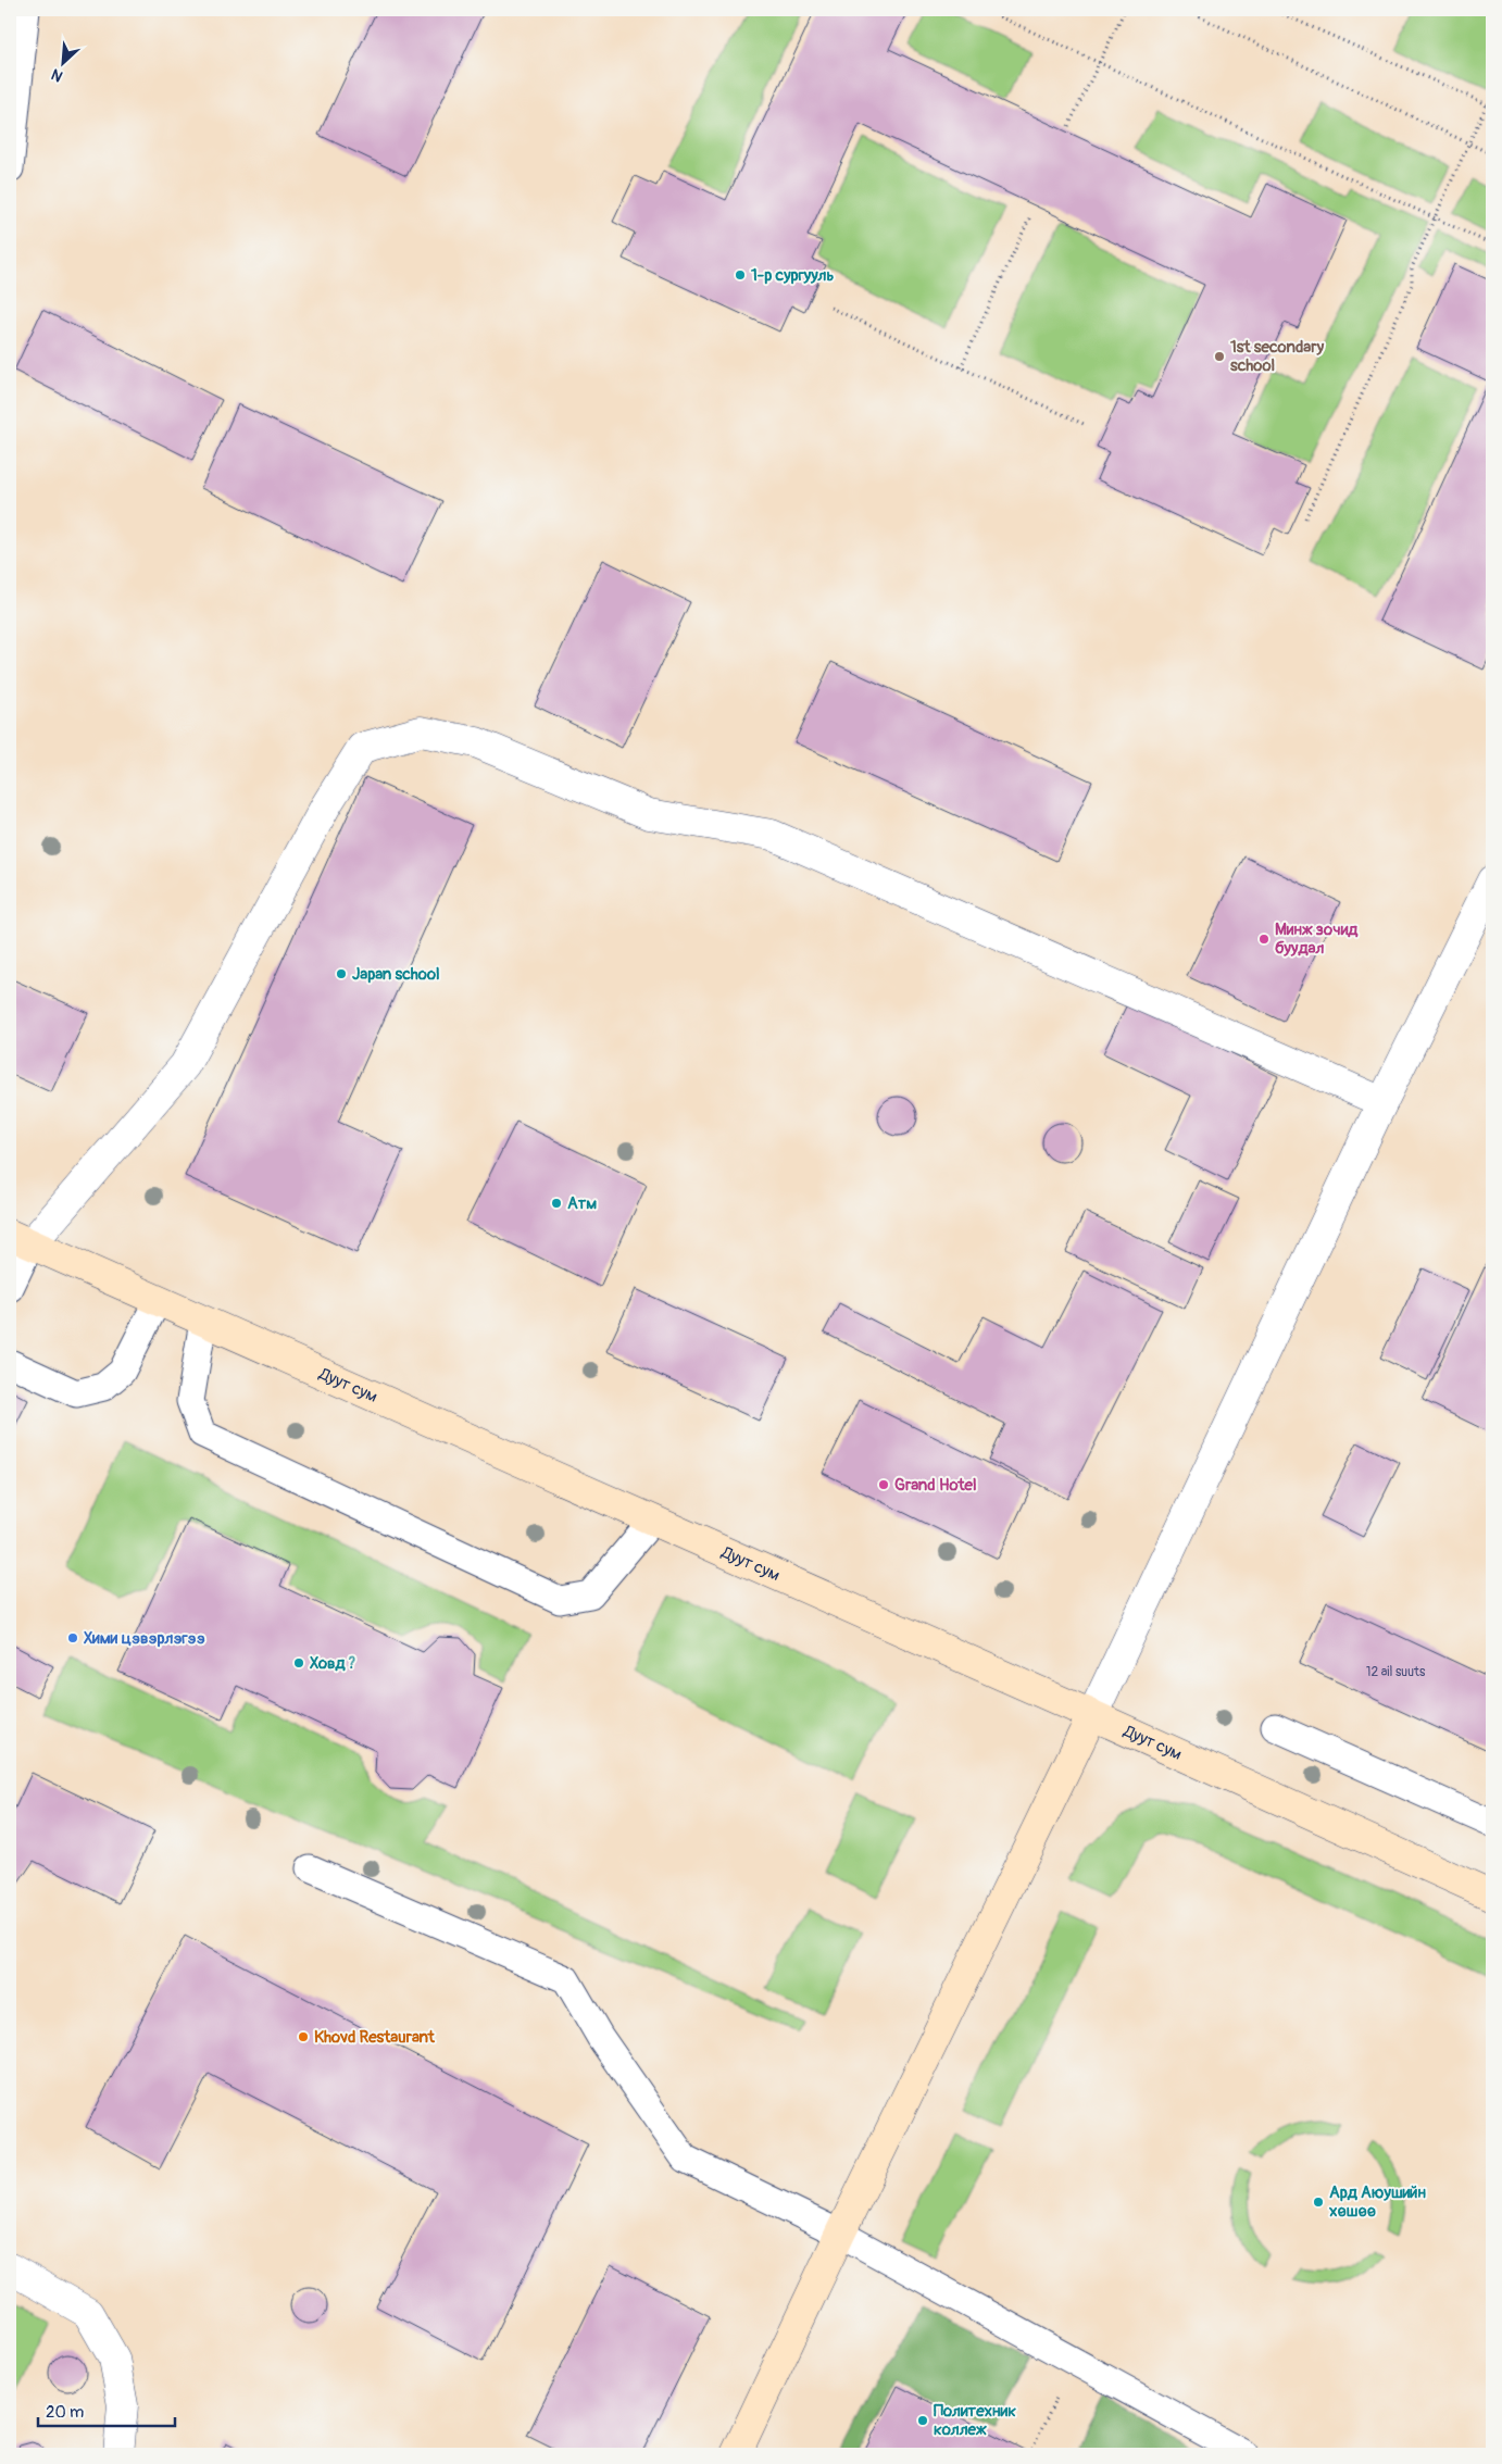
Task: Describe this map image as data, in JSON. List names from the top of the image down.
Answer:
{
  "streets": {
    "main road": ["Дуут сум"]
  },
  "places": [
    "1-р сургууль",
    "1st secondary school",
    "Минж зочид буудал",
    "Japan school",
    "Атм",
    "Grand Hotel",
    "Хими цэвэрлэгээ",
    "Ховд ?",
    "Khovd Restaurant",
    "Ард Аюушийн хөшөө",
    "Политехник коллеж"
  ],
  "house_numbers": ["12 ail suuts"],
  "scale_bar": "20 m",
  "north": "bottom left"
}
